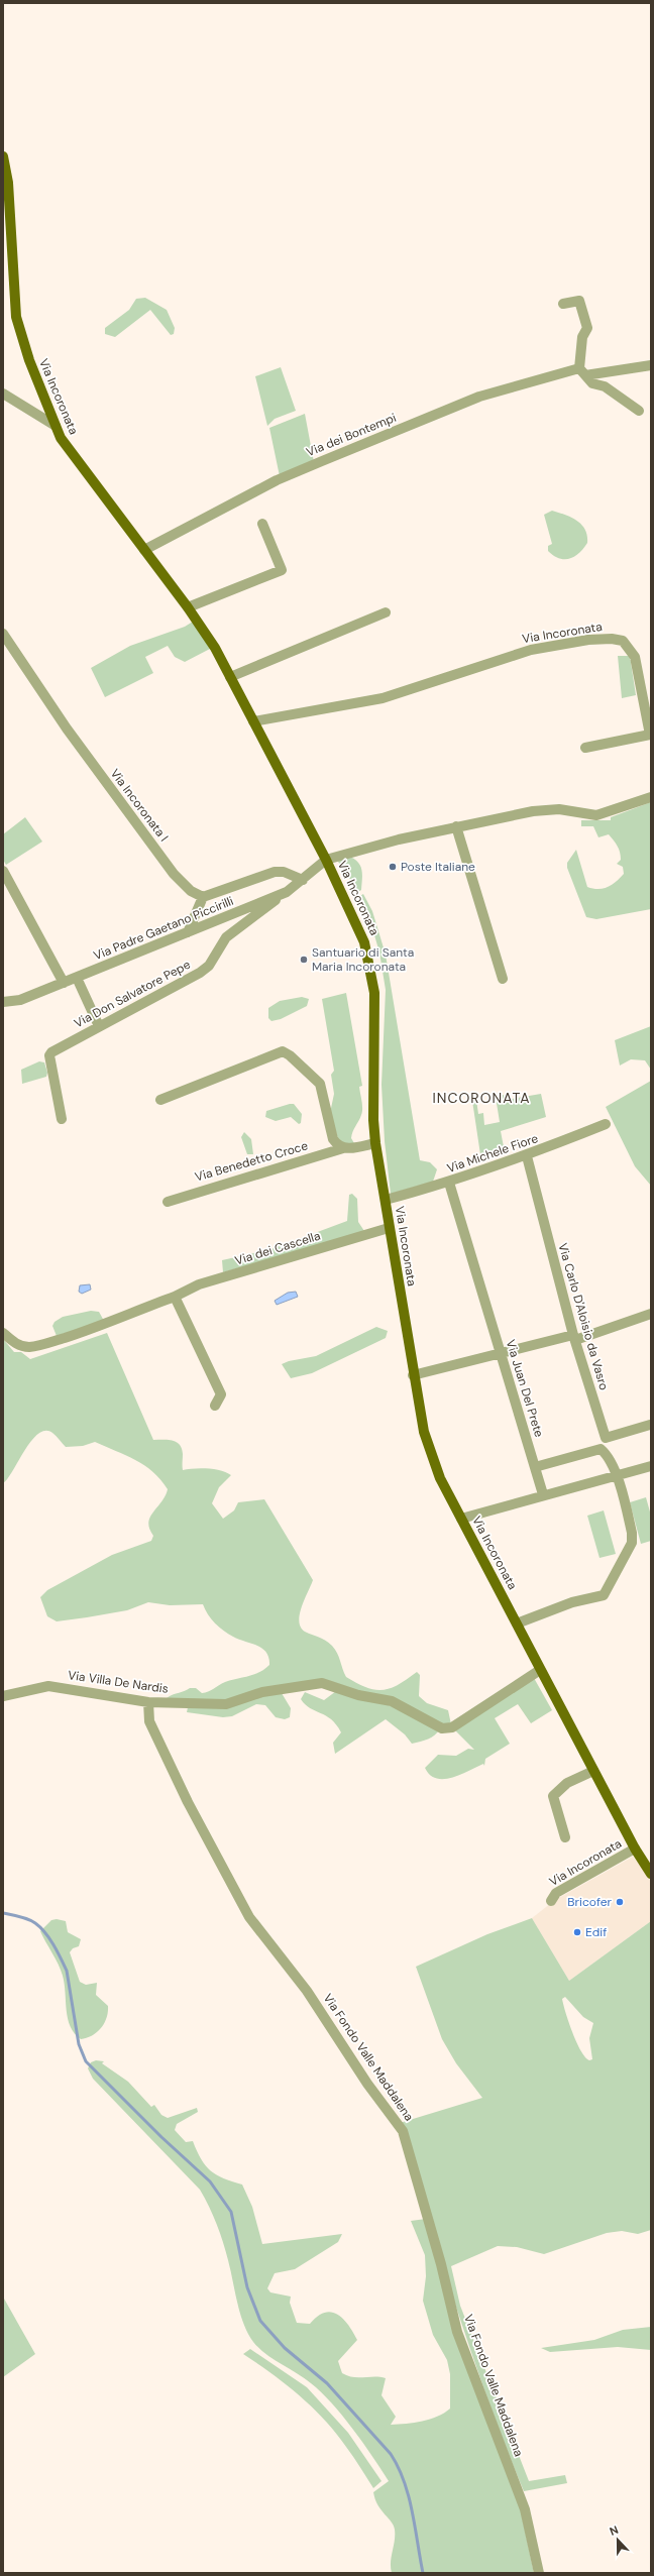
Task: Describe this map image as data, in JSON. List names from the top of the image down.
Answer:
{
  "streets": {
    "main road": ["Via Incoronata"],
    "street": [
      "Via dei Bontempi",
      "Via Incoronata I",
      "Via Padre Gaetano Piccirilli",
      "Via Don Salvatore Pepe",
      "Via Michele Fiore",
      "Via Benedetto Croce",
      "Via dei Cascella",
      "Via Carlo D'Aloisio da Vasro",
      "Via Juan Del Prete",
      "Via Villa De Nardis",
      "Via Fondo Valle Maddalena"
    ]
  },
  "crossings": [
    ["Via Incoronata", "Via dei Bontempi"],
    ["Via Incoronata", "Via Padre Gaetano Piccirilli"],
    ["Via Incoronata", "Via Michele Fiore"],
    ["Via Incoronata", "Via Benedetto Croce"],
    ["Via Incoronata", "Via dei Cascella"],
    ["Via Incoronata", "Via Villa De Nardis"],
    ["Via Padre Gaetano Piccirilli", "Via Don Salvatore Pepe"],
    ["Via Michele Fiore", "Via Carlo D'Aloisio da Vasro"],
    ["Via Michele Fiore", "Via Juan Del Prete"],
    ["Via Villa De Nardis", "Via Fondo Valle Maddalena"]
  ],
  "districts": ["INCORONATA"],
  "places": [
    "Poste Italiane",
    "Santuario di Santa Maria Incoronata",
    "Bricofer",
    "Edif"
  ],
  "north": "top"
}
